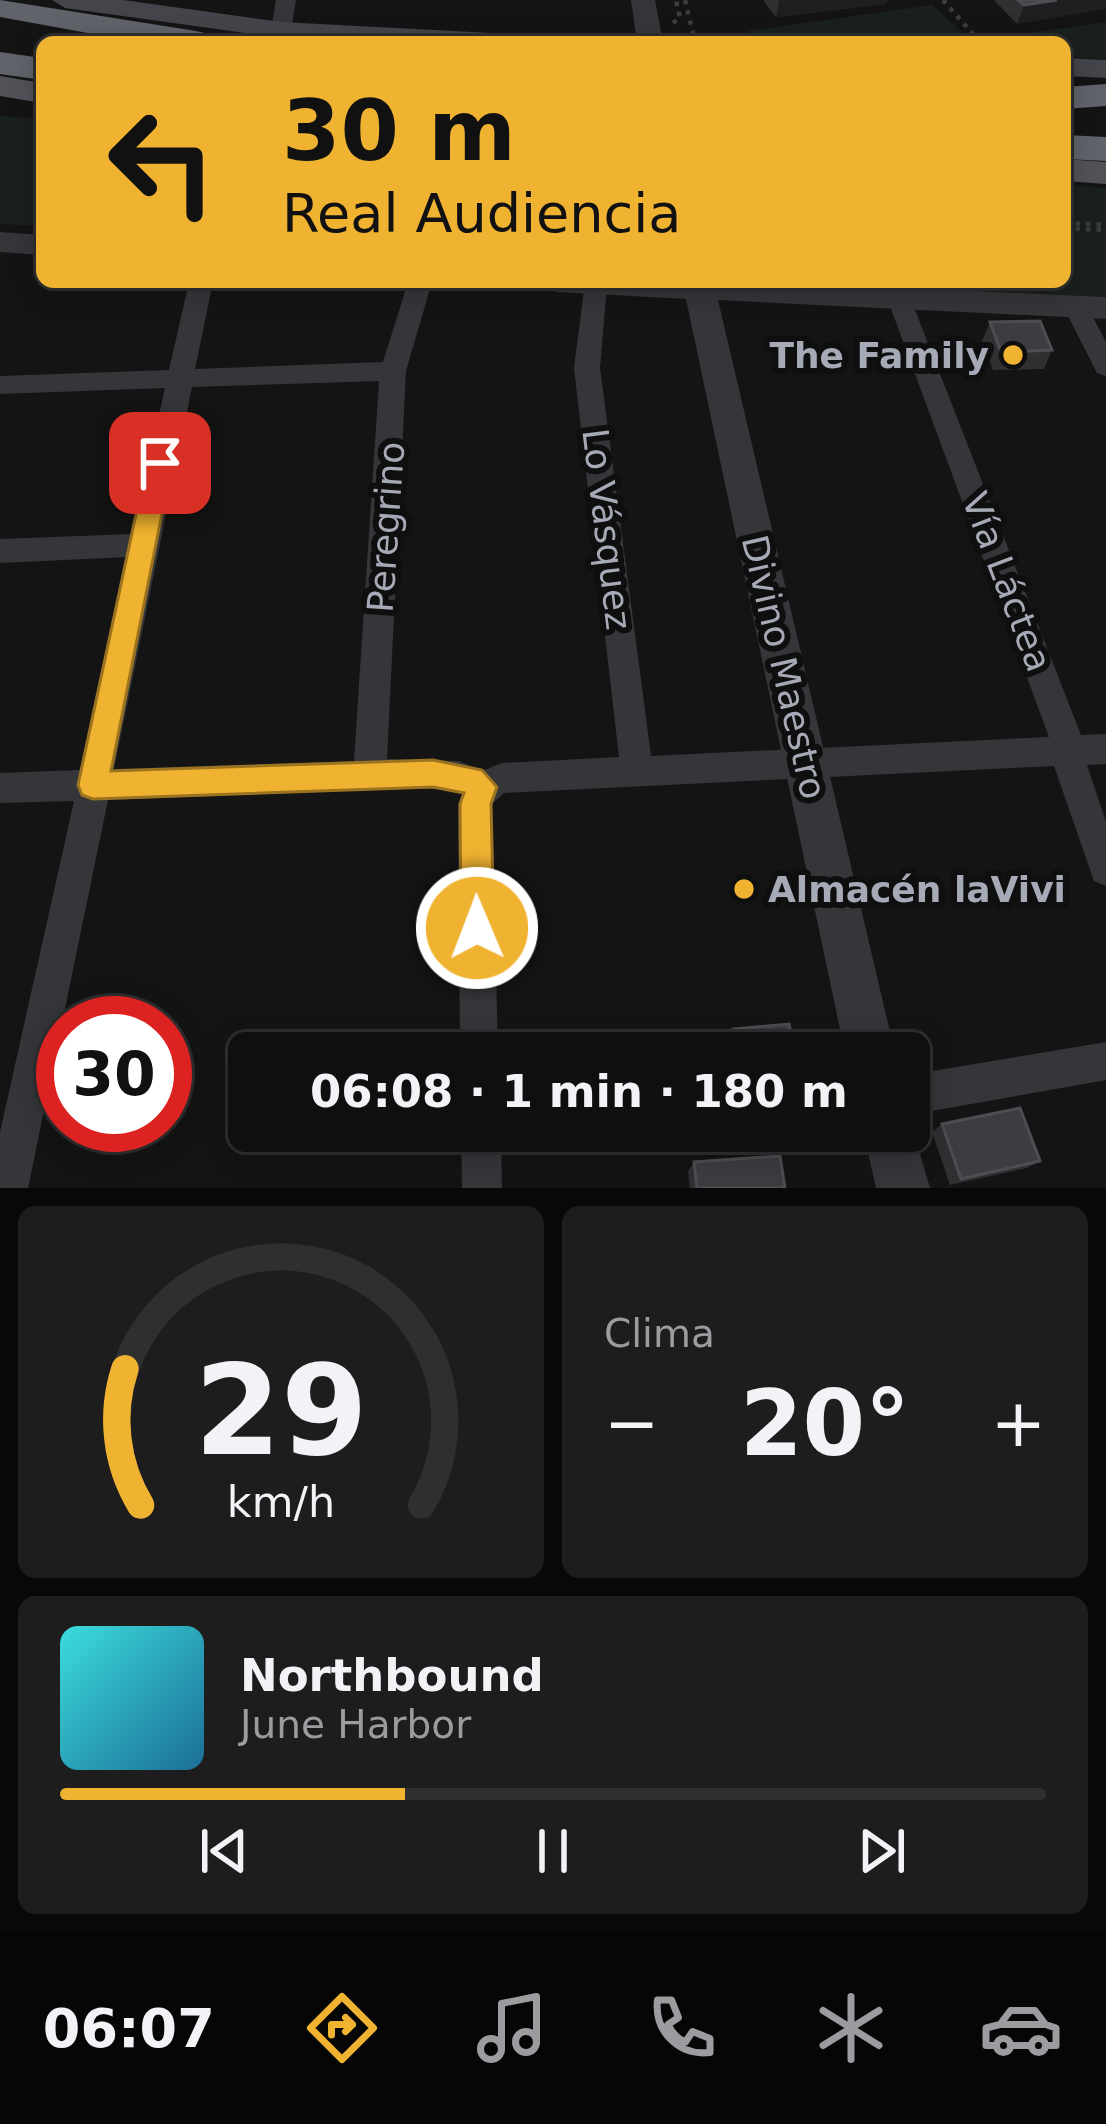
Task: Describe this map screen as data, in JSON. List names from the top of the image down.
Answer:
{
  "streets": {
    "street": [
      "Peregrino",
      "Lo Vásquez",
      "Vía Láctea",
      "Divino Maestro"
    ]
  },
  "places": ["The Family", "Almacén laVivi"],
  "page": {
    "turn": ["30 m", "Real Audiencia"],
    "limit": "30",
    "trip": "06:08 · 1 min · 180 m",
    "tile": "Clima",
    "heat": ["−", "20°", "+"],
    "song": ["Northbound", "June Harbor"],
    "tabs": "06:07",
    "gauge": ["29", "km/h"]
  }
}
